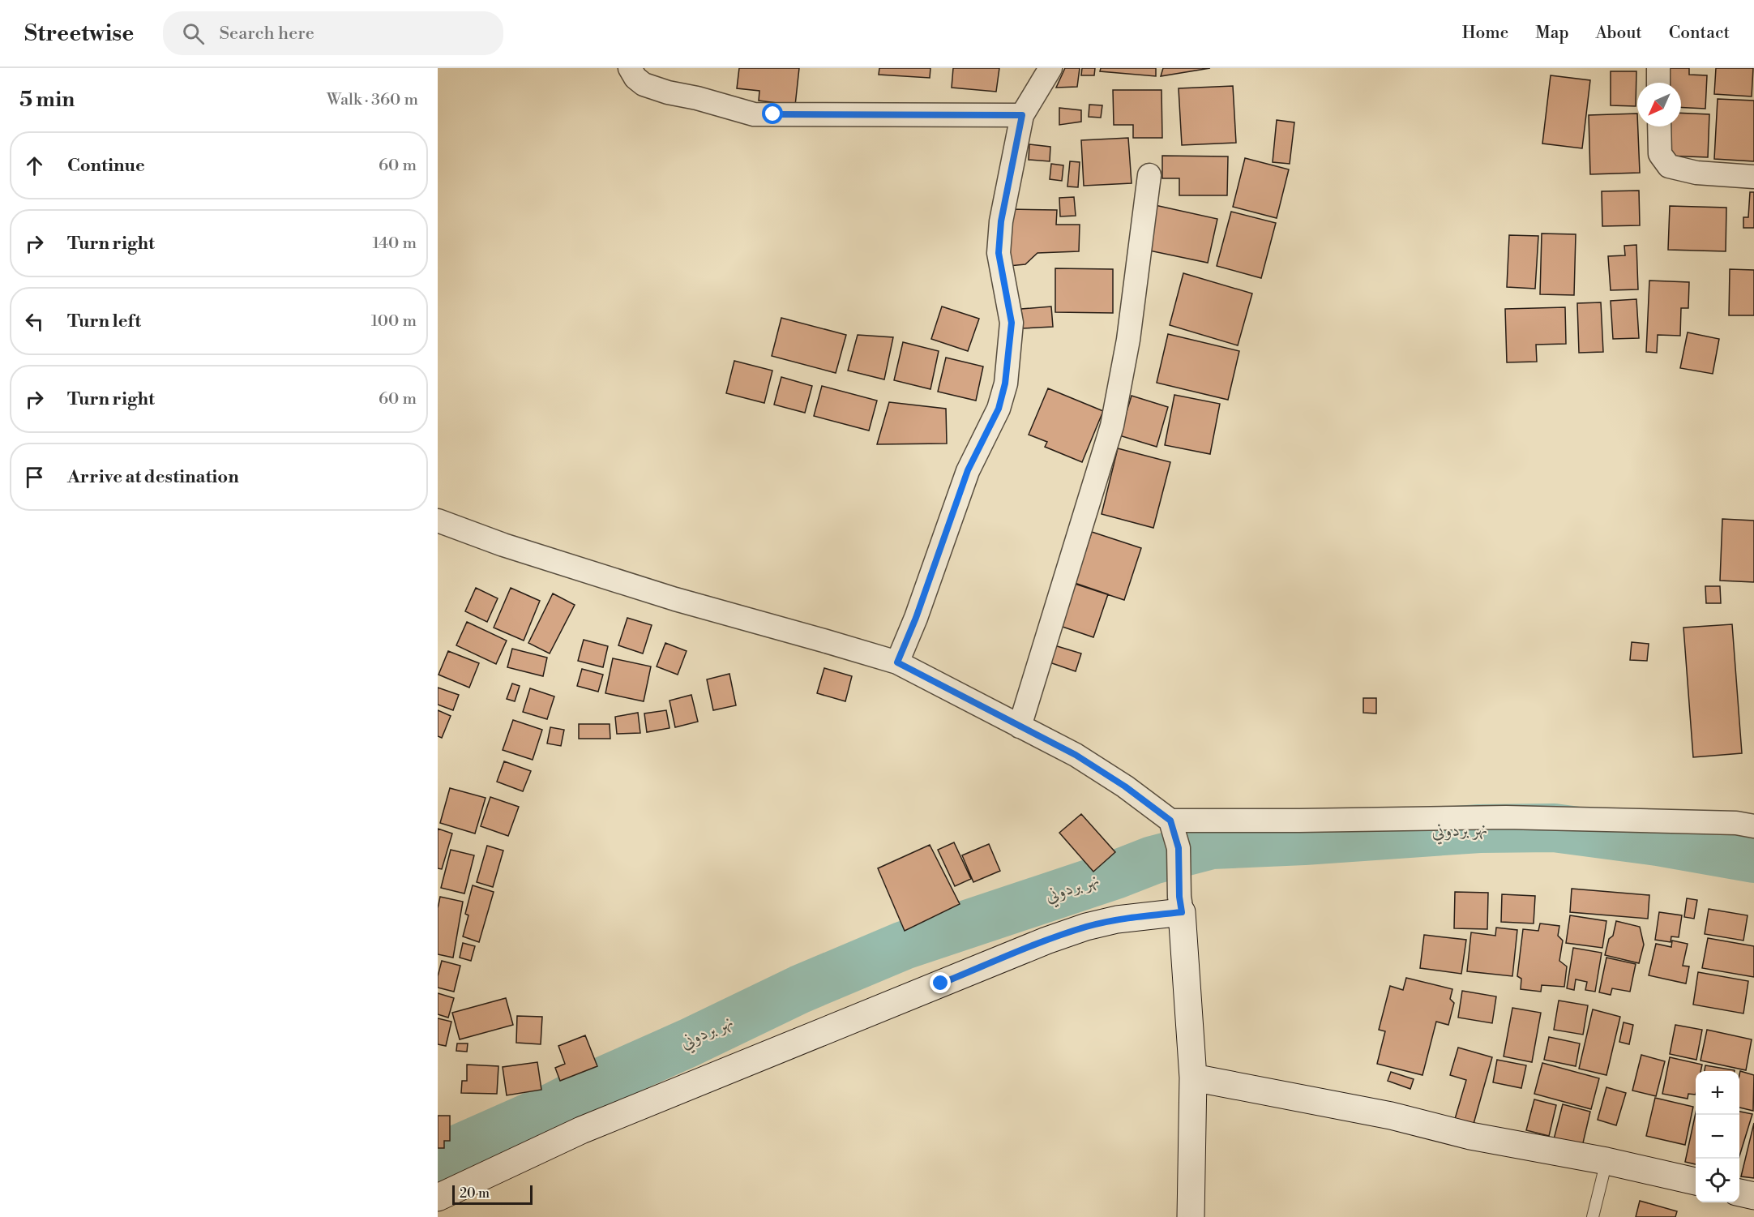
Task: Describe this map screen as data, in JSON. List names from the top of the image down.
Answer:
{
  "water": ["نهر بردوني"],
  "scale_bar": "20 m",
  "north": "bottom left",
  "page": {
    "header": "Streetwise",
    "search": "Search here",
    "nav": [
      "Home",
      "Map",
      "About",
      "Contact"
    ],
    "heading": ["5 min", "Walk · 360 m"],
    "list": [
      ["Continue", "60 m"],
      ["Turn right", "140 m"],
      ["Turn left", "100 m"],
      ["Turn right", "60 m"],
      "Arrive at destination"
    ],
    "map_buttons": ["+", "−"],
    "scale": "20 m"
  }
}
